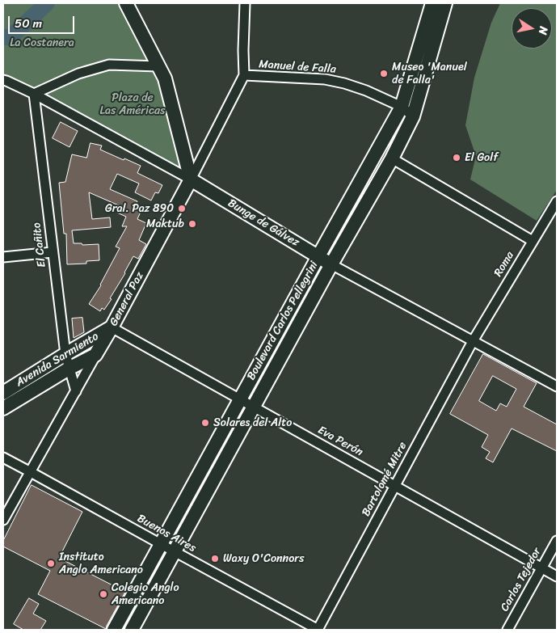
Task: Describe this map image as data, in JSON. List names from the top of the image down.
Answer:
{
  "streets": {
    "street": [
      "Manuel de Falla",
      "Bunge de Gálvez",
      "El Cañito",
      "Roma",
      "General Paz",
      "Boulevard Carlos Pellegrini",
      "Avenida Sarmiento",
      "Eva Perón",
      "Bartolomé Mitre",
      "Buenos Aires",
      "Carlos Tejedor"
    ]
  },
  "crossings": [
    ["Manuel de Falla", "General Paz"],
    ["Manuel de Falla", "Boulevard Carlos Pellegrini"],
    ["Bunge de Gálvez", "El Cañito"],
    ["Bunge de Gálvez", "Roma"],
    ["Bunge de Gálvez", "General Paz"],
    ["Bunge de Gálvez", "Boulevard Carlos Pellegrini"],
    ["Bunge de Gálvez", "Bartolomé Mitre"],
    ["El Cañito", "General Paz"],
    ["El Cañito", "Avenida Sarmiento"],
    ["Roma", "Bartolomé Mitre"],
    ["General Paz", "Avenida Sarmiento"],
    ["General Paz", "Eva Perón"],
    ["General Paz", "Buenos Aires"],
    ["Boulevard Carlos Pellegrini", "Eva Perón"],
    ["Boulevard Carlos Pellegrini", "Buenos Aires"],
    ["Avenida Sarmiento", "Eva Perón"],
    ["Eva Perón", "Bartolomé Mitre"],
    ["Eva Perón", "Carlos Tejedor"],
    ["Bartolomé Mitre", "Buenos Aires"]
  ],
  "parks": ["La Costanera", "Plaza de Las Américas"],
  "places": [
    "Museo 'Manuel de Falla'",
    "El Golf",
    "Gral. Paz 890",
    "Maktub",
    "Solares del Alto",
    "Waxy O'Connors",
    "Instituto Anglo Americano",
    "Colegio Anglo Americano"
  ],
  "scale_bar": "50 m",
  "north": "right"
}
